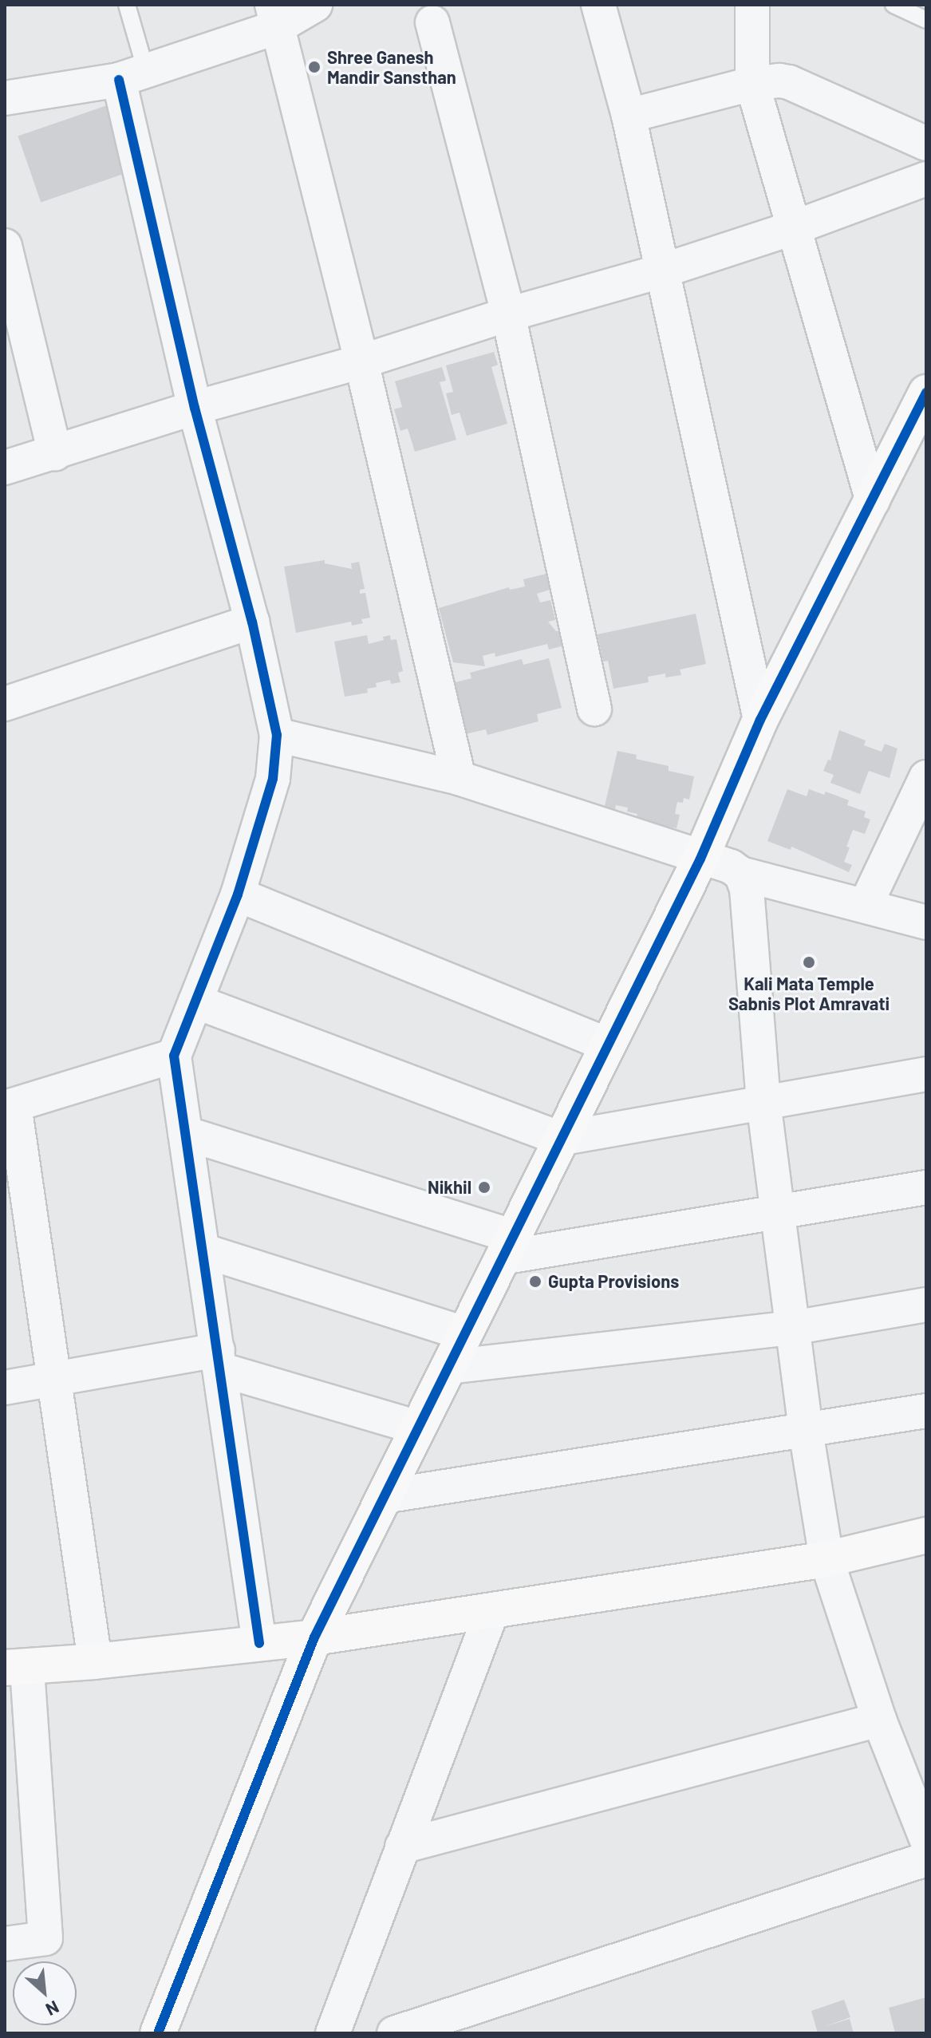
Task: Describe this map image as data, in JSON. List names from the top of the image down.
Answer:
{
  "places": [
    "Shree Ganesh Mandir Sansthan",
    "Kali Mata Temple Sabnis Plot Amravati",
    "Nikhil",
    "Gupta Provisions"
  ],
  "north": "bottom right"
}
